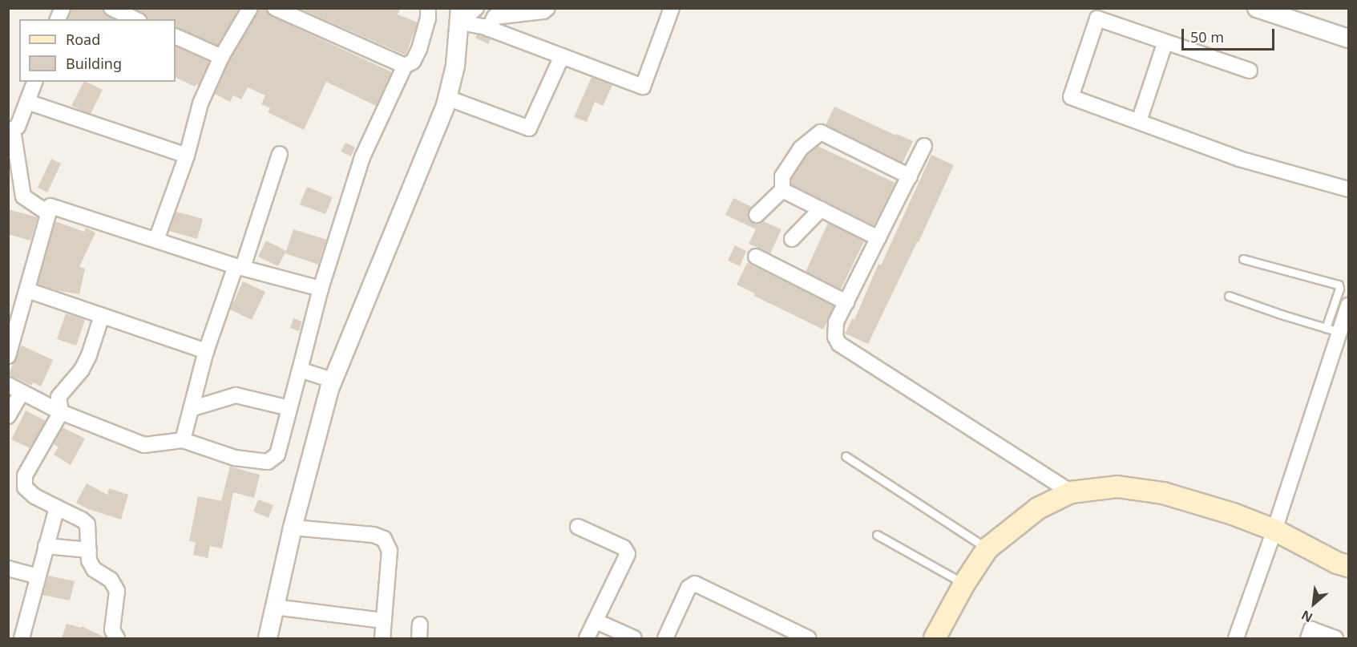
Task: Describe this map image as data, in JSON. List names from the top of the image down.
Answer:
{
  "legend": ["Road", "Building"],
  "scale_bar": "50 m",
  "north": "bottom left"
}
